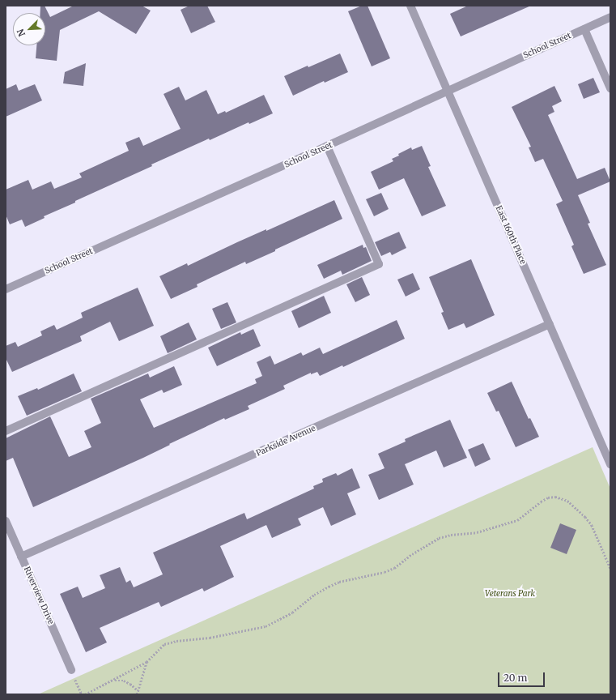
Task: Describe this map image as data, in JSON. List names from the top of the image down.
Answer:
{
  "streets": {
    "street": [
      "School Street",
      "East 160th Place",
      "Parkside Avenue",
      "Riverview Drive"
    ]
  },
  "crossings": [
    ["School Street", "East 160th Place"],
    ["East 160th Place", "Parkside Avenue"],
    ["Parkside Avenue", "Riverview Drive"]
  ],
  "parks": ["Veterans Park"],
  "scale_bar": "20 m",
  "north": "bottom left"
}
